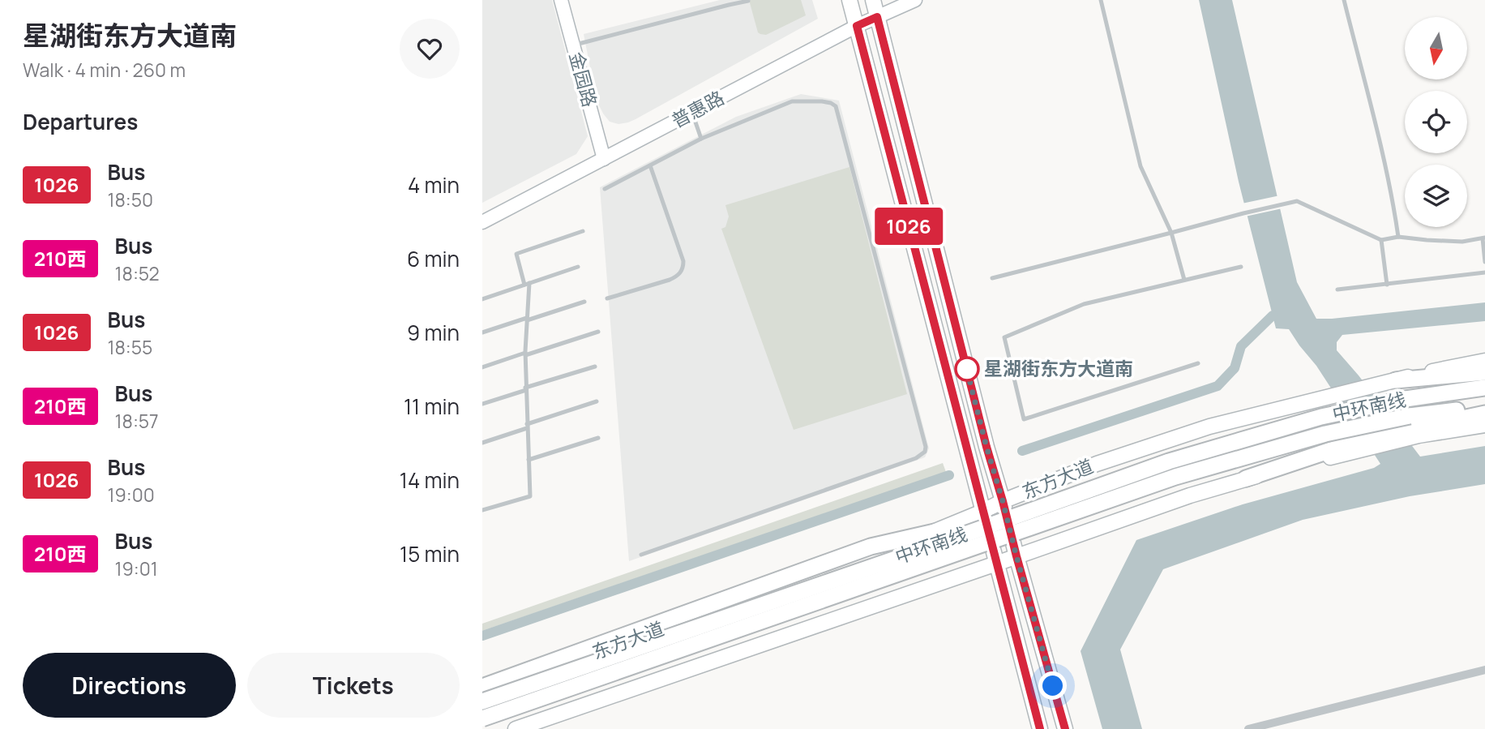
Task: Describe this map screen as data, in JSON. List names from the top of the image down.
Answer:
{
  "streets": {
    "highway": ["中环南线"],
    "main road": ["金园路", "普惠路", "东方大道"]
  },
  "crossings": [
    ["金园路", "普惠路"]
  ],
  "places": ["星湖街东方大道南"],
  "lines": ["bus line 1026"],
  "north": "bottom",
  "page": {
    "heading": [
      ["星湖街东方大道南", "Walk · 4 min · 260 m"],
      "Departures"
    ],
    "on_map": "1026",
    "list": [
      {
        "mark": "1026",
        "name": "Bus",
        "note": "18:50",
        "value": "4 min"
      },
      {
        "mark": "210西",
        "name": "Bus",
        "note": "18:52",
        "value": "6 min"
      },
      {
        "mark": "1026",
        "name": "Bus",
        "note": "18:55",
        "value": "9 min"
      },
      {
        "mark": "210西",
        "name": "Bus",
        "note": "18:57",
        "value": "11 min"
      },
      {
        "mark": "1026",
        "name": "Bus",
        "note": "19:00",
        "value": "14 min"
      },
      {
        "mark": "210西",
        "name": "Bus",
        "note": "19:01",
        "value": "15 min"
      }
    ],
    "buttons": ["Directions", "Tickets"]
  }
}
